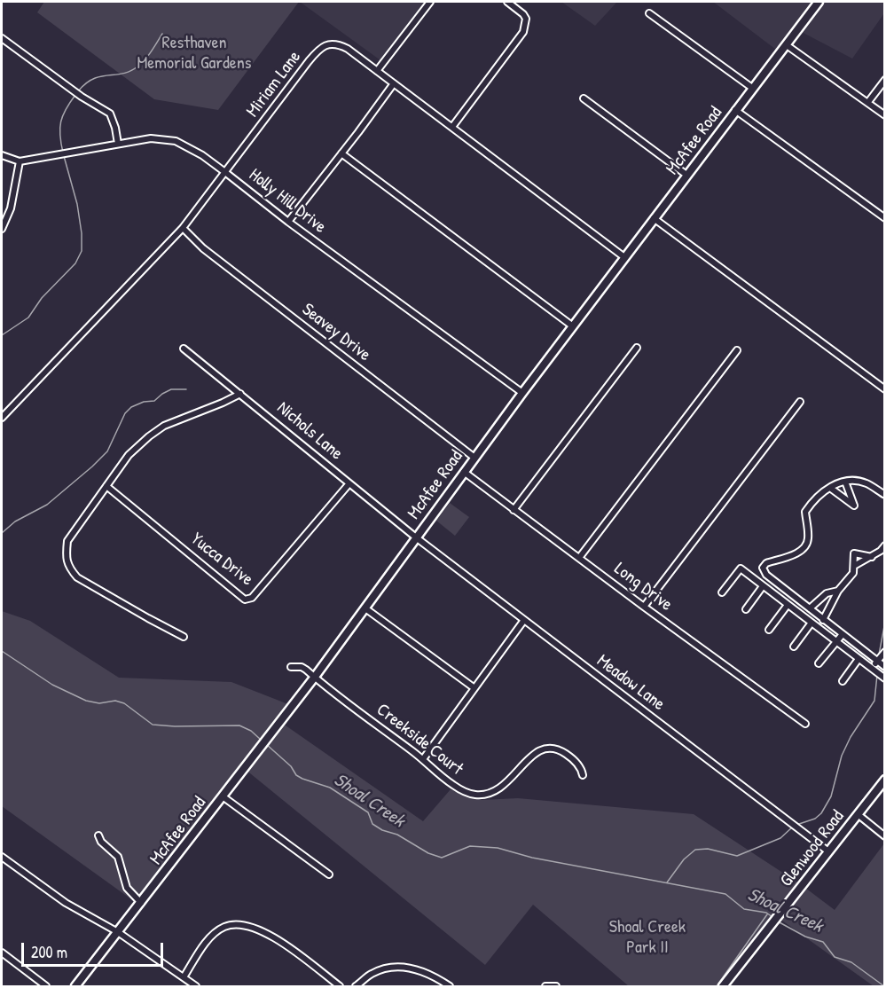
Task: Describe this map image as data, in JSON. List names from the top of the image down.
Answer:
{
  "streets": {
    "street": [
      "Miriam Lane",
      "McAfee Road",
      "Holly Hill Drive",
      "Seavey Drive",
      "Nichols Lane",
      "Yucca Drive",
      "Long Drive",
      "Meadow Lane",
      "Creekside Court",
      "Glenwood Road"
    ]
  },
  "crossings": [
    ["Miriam Lane", "McAfee Road"],
    ["Miriam Lane", "Holly Hill Drive"],
    ["Miriam Lane", "Seavey Drive"],
    ["McAfee Road", "Holly Hill Drive"],
    ["McAfee Road", "Seavey Drive"],
    ["McAfee Road", "Nichols Lane"],
    ["McAfee Road", "Long Drive"],
    ["McAfee Road", "Meadow Lane"],
    ["McAfee Road", "Creekside Court"],
    ["Nichols Lane", "Yucca Drive"],
    ["Nichols Lane", "Meadow Lane"],
    ["Meadow Lane", "Glenwood Road"]
  ],
  "water": ["Shoal Creek"],
  "parks": ["Resthaven Memorial Gardens", "Shoal Creek Park II"],
  "scale_bar": "200 m"
}
